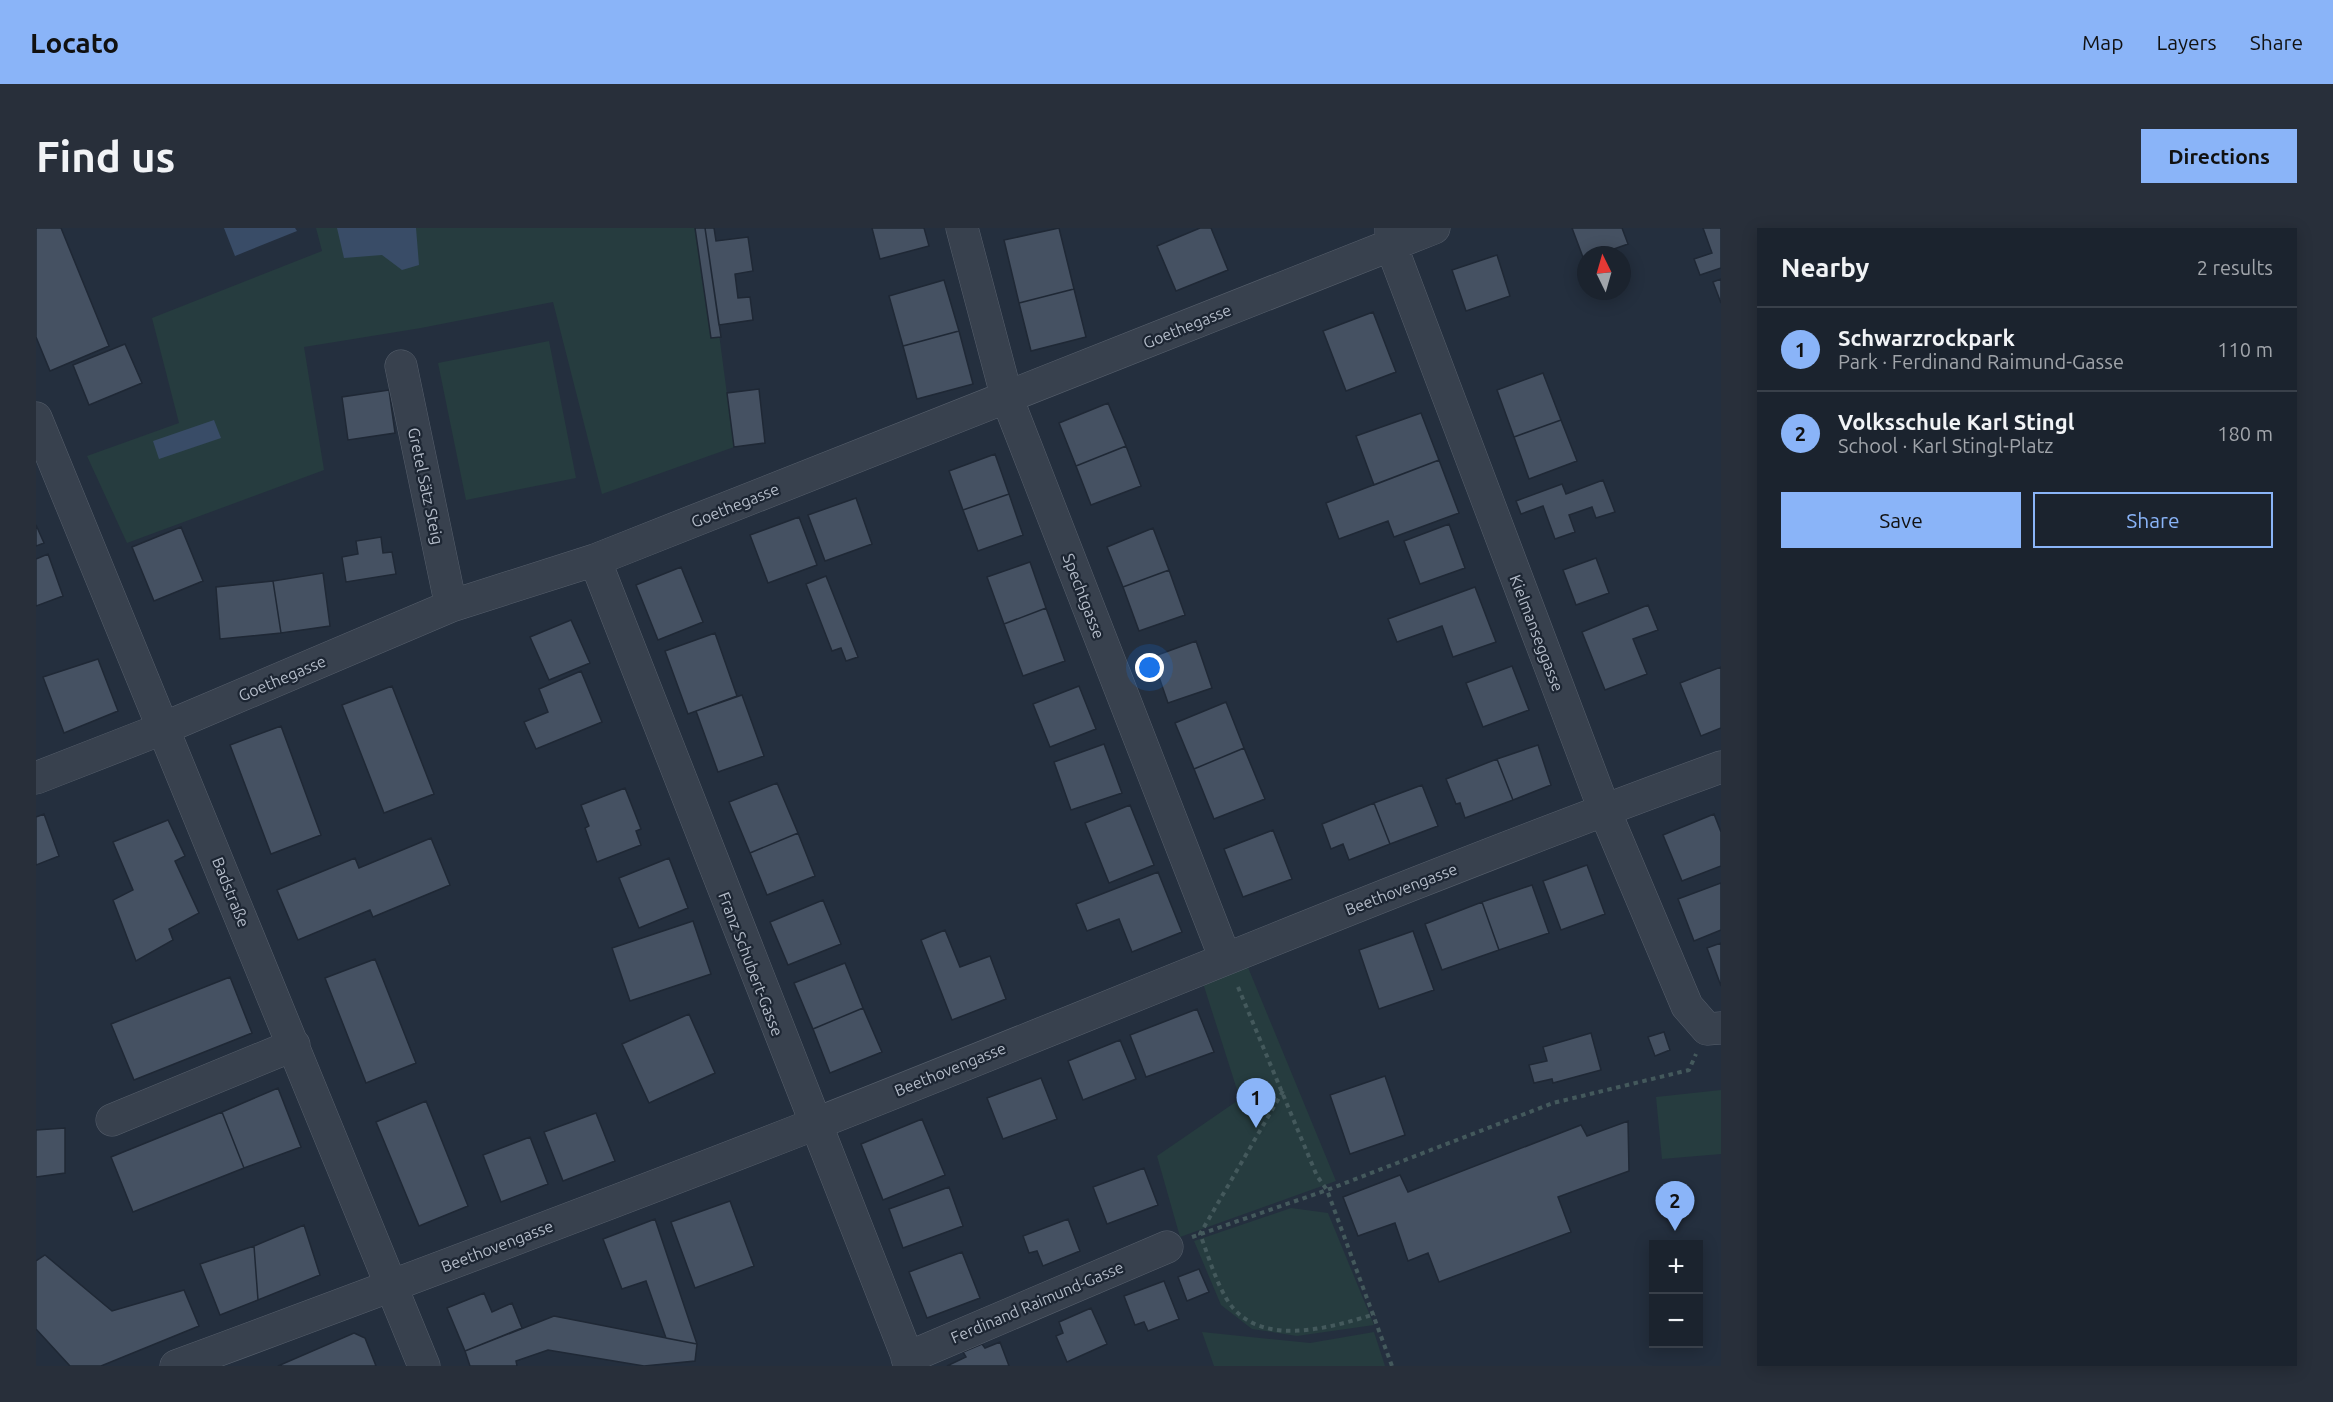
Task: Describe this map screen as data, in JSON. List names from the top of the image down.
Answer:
{
  "streets": {
    "street": [
      "Goethegasse",
      "Gretel Sätz Steig",
      "Spechtgasse",
      "Kielmanseggasse",
      "Beethovengasse",
      "Badstraße",
      "Franz Schubert-Gasse",
      "Ferdinand Raimund-Gasse"
    ]
  },
  "crossings": [
    ["Goethegasse", "Gretel Sätz Steig"],
    ["Goethegasse", "Spechtgasse"],
    ["Goethegasse", "Kielmanseggasse"],
    ["Goethegasse", "Badstraße"],
    ["Goethegasse", "Franz Schubert-Gasse"],
    ["Spechtgasse", "Beethovengasse"],
    ["Kielmanseggasse", "Beethovengasse"],
    ["Beethovengasse", "Badstraße"],
    ["Beethovengasse", "Franz Schubert-Gasse"],
    ["Franz Schubert-Gasse", "Ferdinand Raimund-Gasse"]
  ],
  "north": "top",
  "page": {
    "header": "Locato",
    "nav": ["Map", "Layers", "Share"],
    "buttons": [
      "Directions",
      ["Save", "Share"]
    ],
    "title": "Find us",
    "heading": ["Nearby", "2 results"],
    "list": [
      {
        "mark": "1",
        "name": "Schwarzrockpark",
        "note": "Park · Ferdinand Raimund-Gasse",
        "value": "110 m"
      },
      {
        "mark": "2",
        "name": "Volksschule Karl Stingl",
        "note": "School · Karl Stingl-Platz",
        "value": "180 m"
      }
    ],
    "pins": ["1", "2"],
    "map_buttons": ["+", "−"]
  }
}
